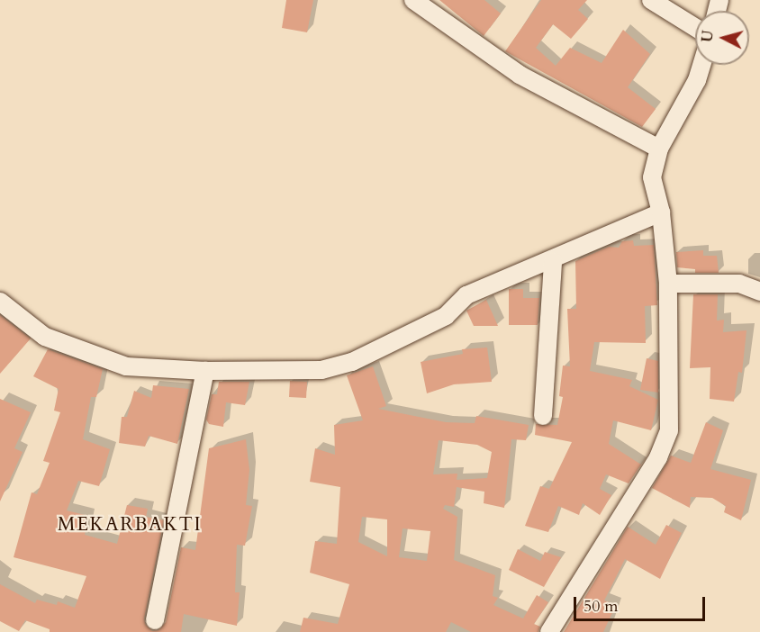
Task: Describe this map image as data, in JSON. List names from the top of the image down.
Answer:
{
  "districts": ["MEKARBAKTI"],
  "scale_bar": "50 m",
  "north": "left"
}
